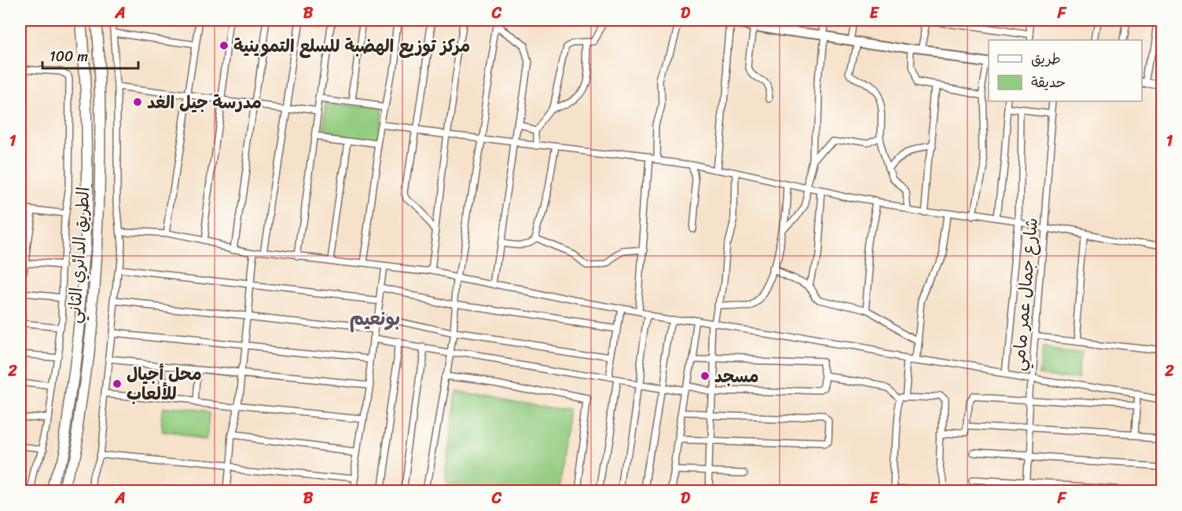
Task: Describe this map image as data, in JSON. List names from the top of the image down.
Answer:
{
  "streets": {
    "highway": ["الطريق الدائري الثاني"],
    "street": ["شارع جمال عمر مامي"]
  },
  "districts": ["بونعيم"],
  "places": [
    "مركز توزيع الهضبة للسلع التموينية",
    "مدرسة جيل الغد",
    "مسجد",
    "محل أجيال للألعاب"
  ],
  "legend": ["طريق", "حديقة"],
  "scale_bar": "100 m",
  "grid": {
    "columns": [
      "A",
      "B",
      "C",
      "D",
      "E",
      "F"
    ],
    "rows": ["1", "2"]
  }
}
